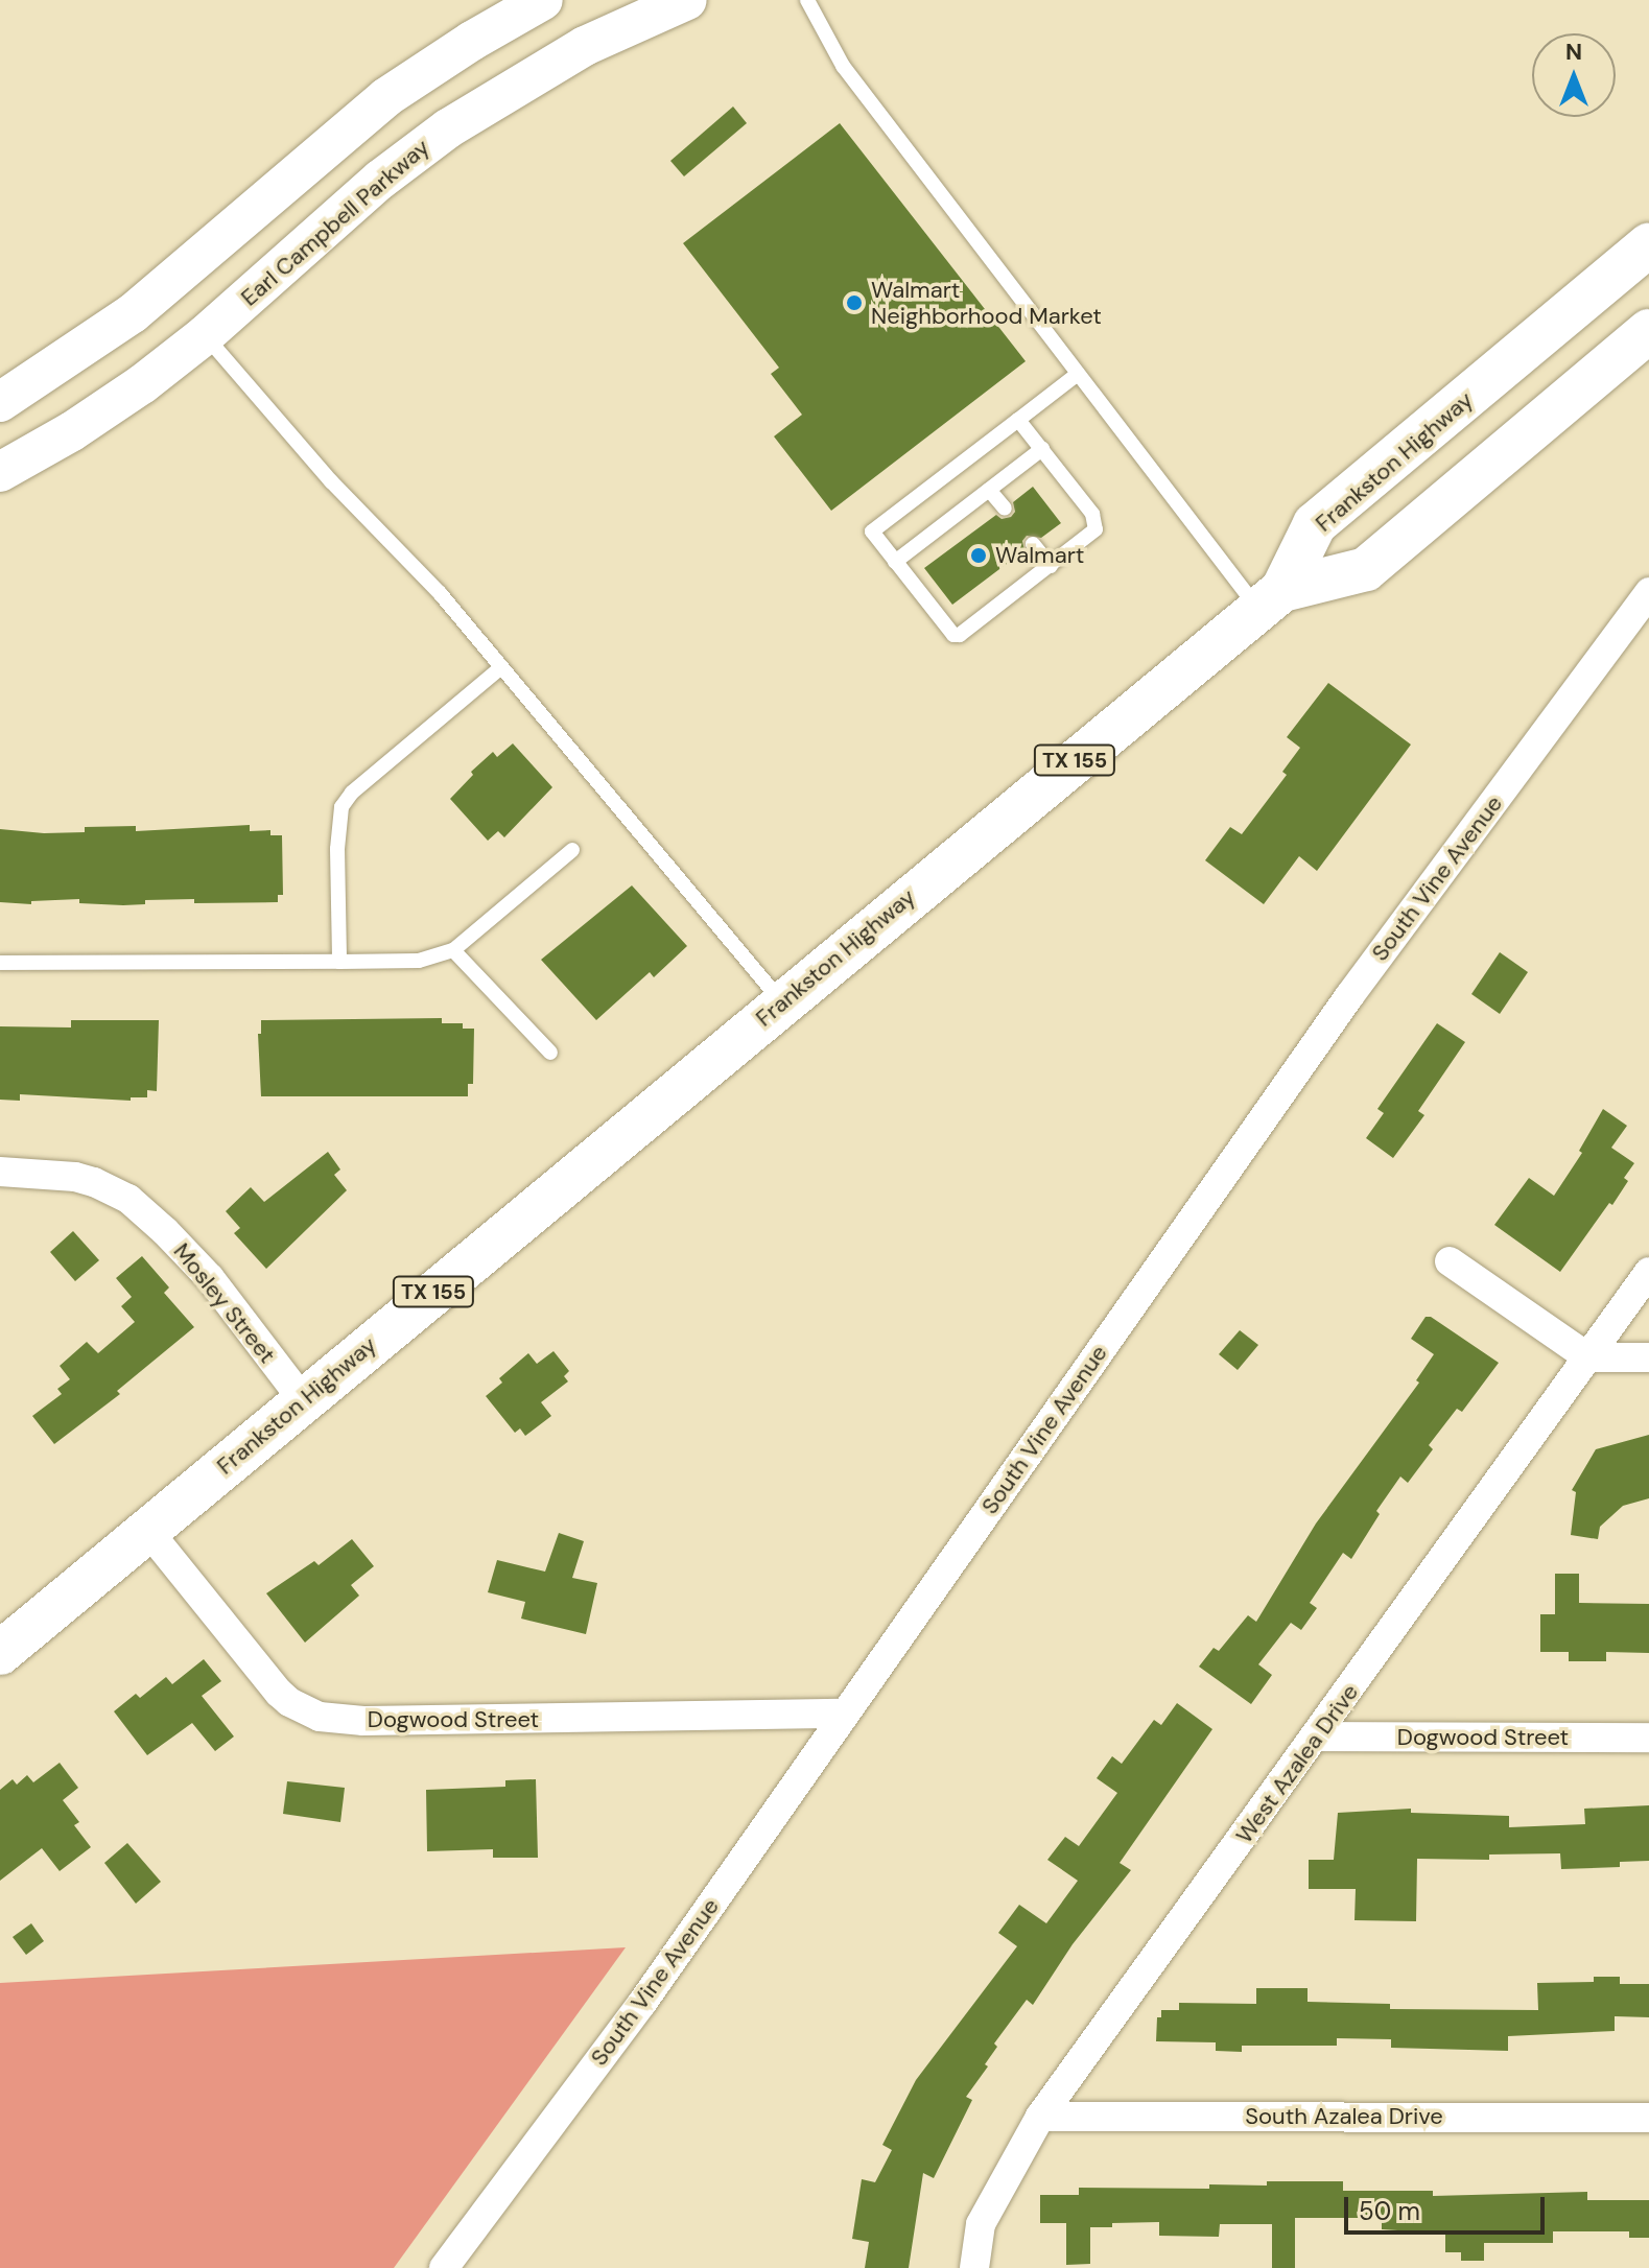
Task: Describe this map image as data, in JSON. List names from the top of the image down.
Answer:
{
  "streets": {
    "main road": ["Earl Campbell Parkway", "Frankston Highway", "TX 155"],
    "street": [
      "South Vine Avenue",
      "Mosley Street",
      "Dogwood Street",
      "West Azalea Drive",
      "South Azalea Drive"
    ]
  },
  "crossings": [
    ["Frankston Highway", "TX 155"],
    ["Frankston Highway", "Mosley Street"],
    ["Frankston Highway", "Dogwood Street"],
    ["South Vine Avenue", "Dogwood Street"],
    ["Dogwood Street", "West Azalea Drive"],
    ["West Azalea Drive", "South Azalea Drive"]
  ],
  "places": ["Walmart Neighborhood Market", "Walmart"],
  "scale_bar": "50 m",
  "north": "top"
}
